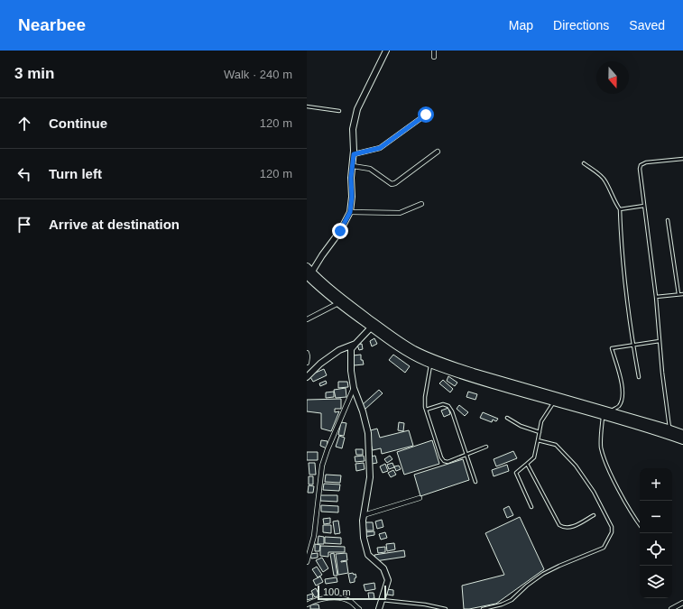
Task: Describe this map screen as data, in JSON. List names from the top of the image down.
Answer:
{
  "scale_bar": "100 m",
  "north": "bottom",
  "page": {
    "header": "Nearbee",
    "nav": ["Map", "Directions", "Saved"],
    "heading": ["3 min", "Walk · 240 m"],
    "list": [
      ["Continue", "120 m"],
      ["Turn left", "120 m"],
      "Arrive at destination"
    ],
    "map_buttons": ["+", "−"],
    "scale": "100 m"
  }
}
